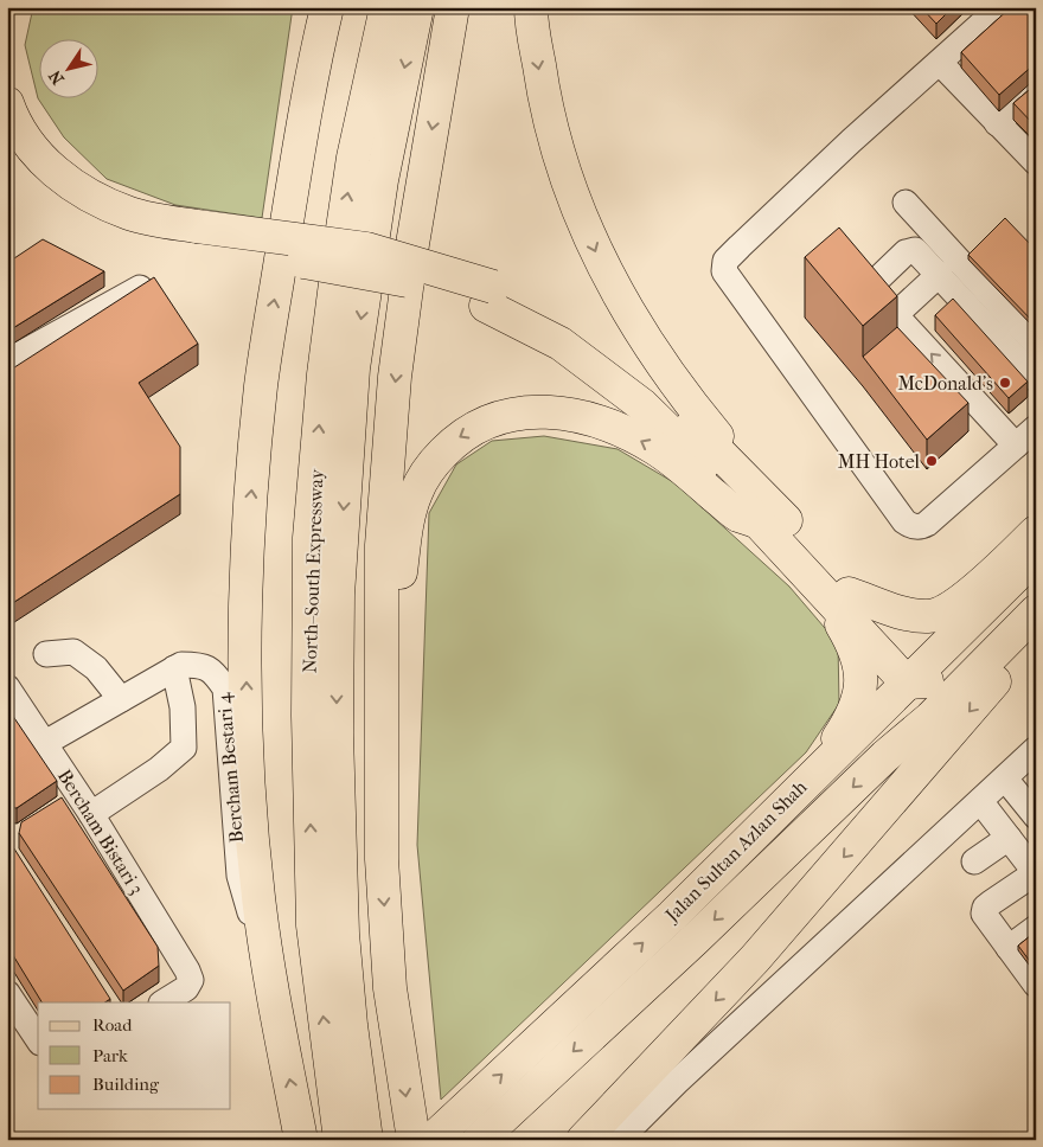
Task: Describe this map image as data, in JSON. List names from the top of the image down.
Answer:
{
  "streets": {
    "main road": ["North–South Expressway", "Jalan Sultan Azlan Shah"],
    "street": ["Bercham Bestari 4", "Bercham Bistari 3"]
  },
  "crossings": [
    ["Bercham Bestari 4", "Bercham Bistari 3"]
  ],
  "places": ["McDonald's", "MH Hotel"],
  "legend": ["Road", "Park", "Building"],
  "north": "bottom left"
}
